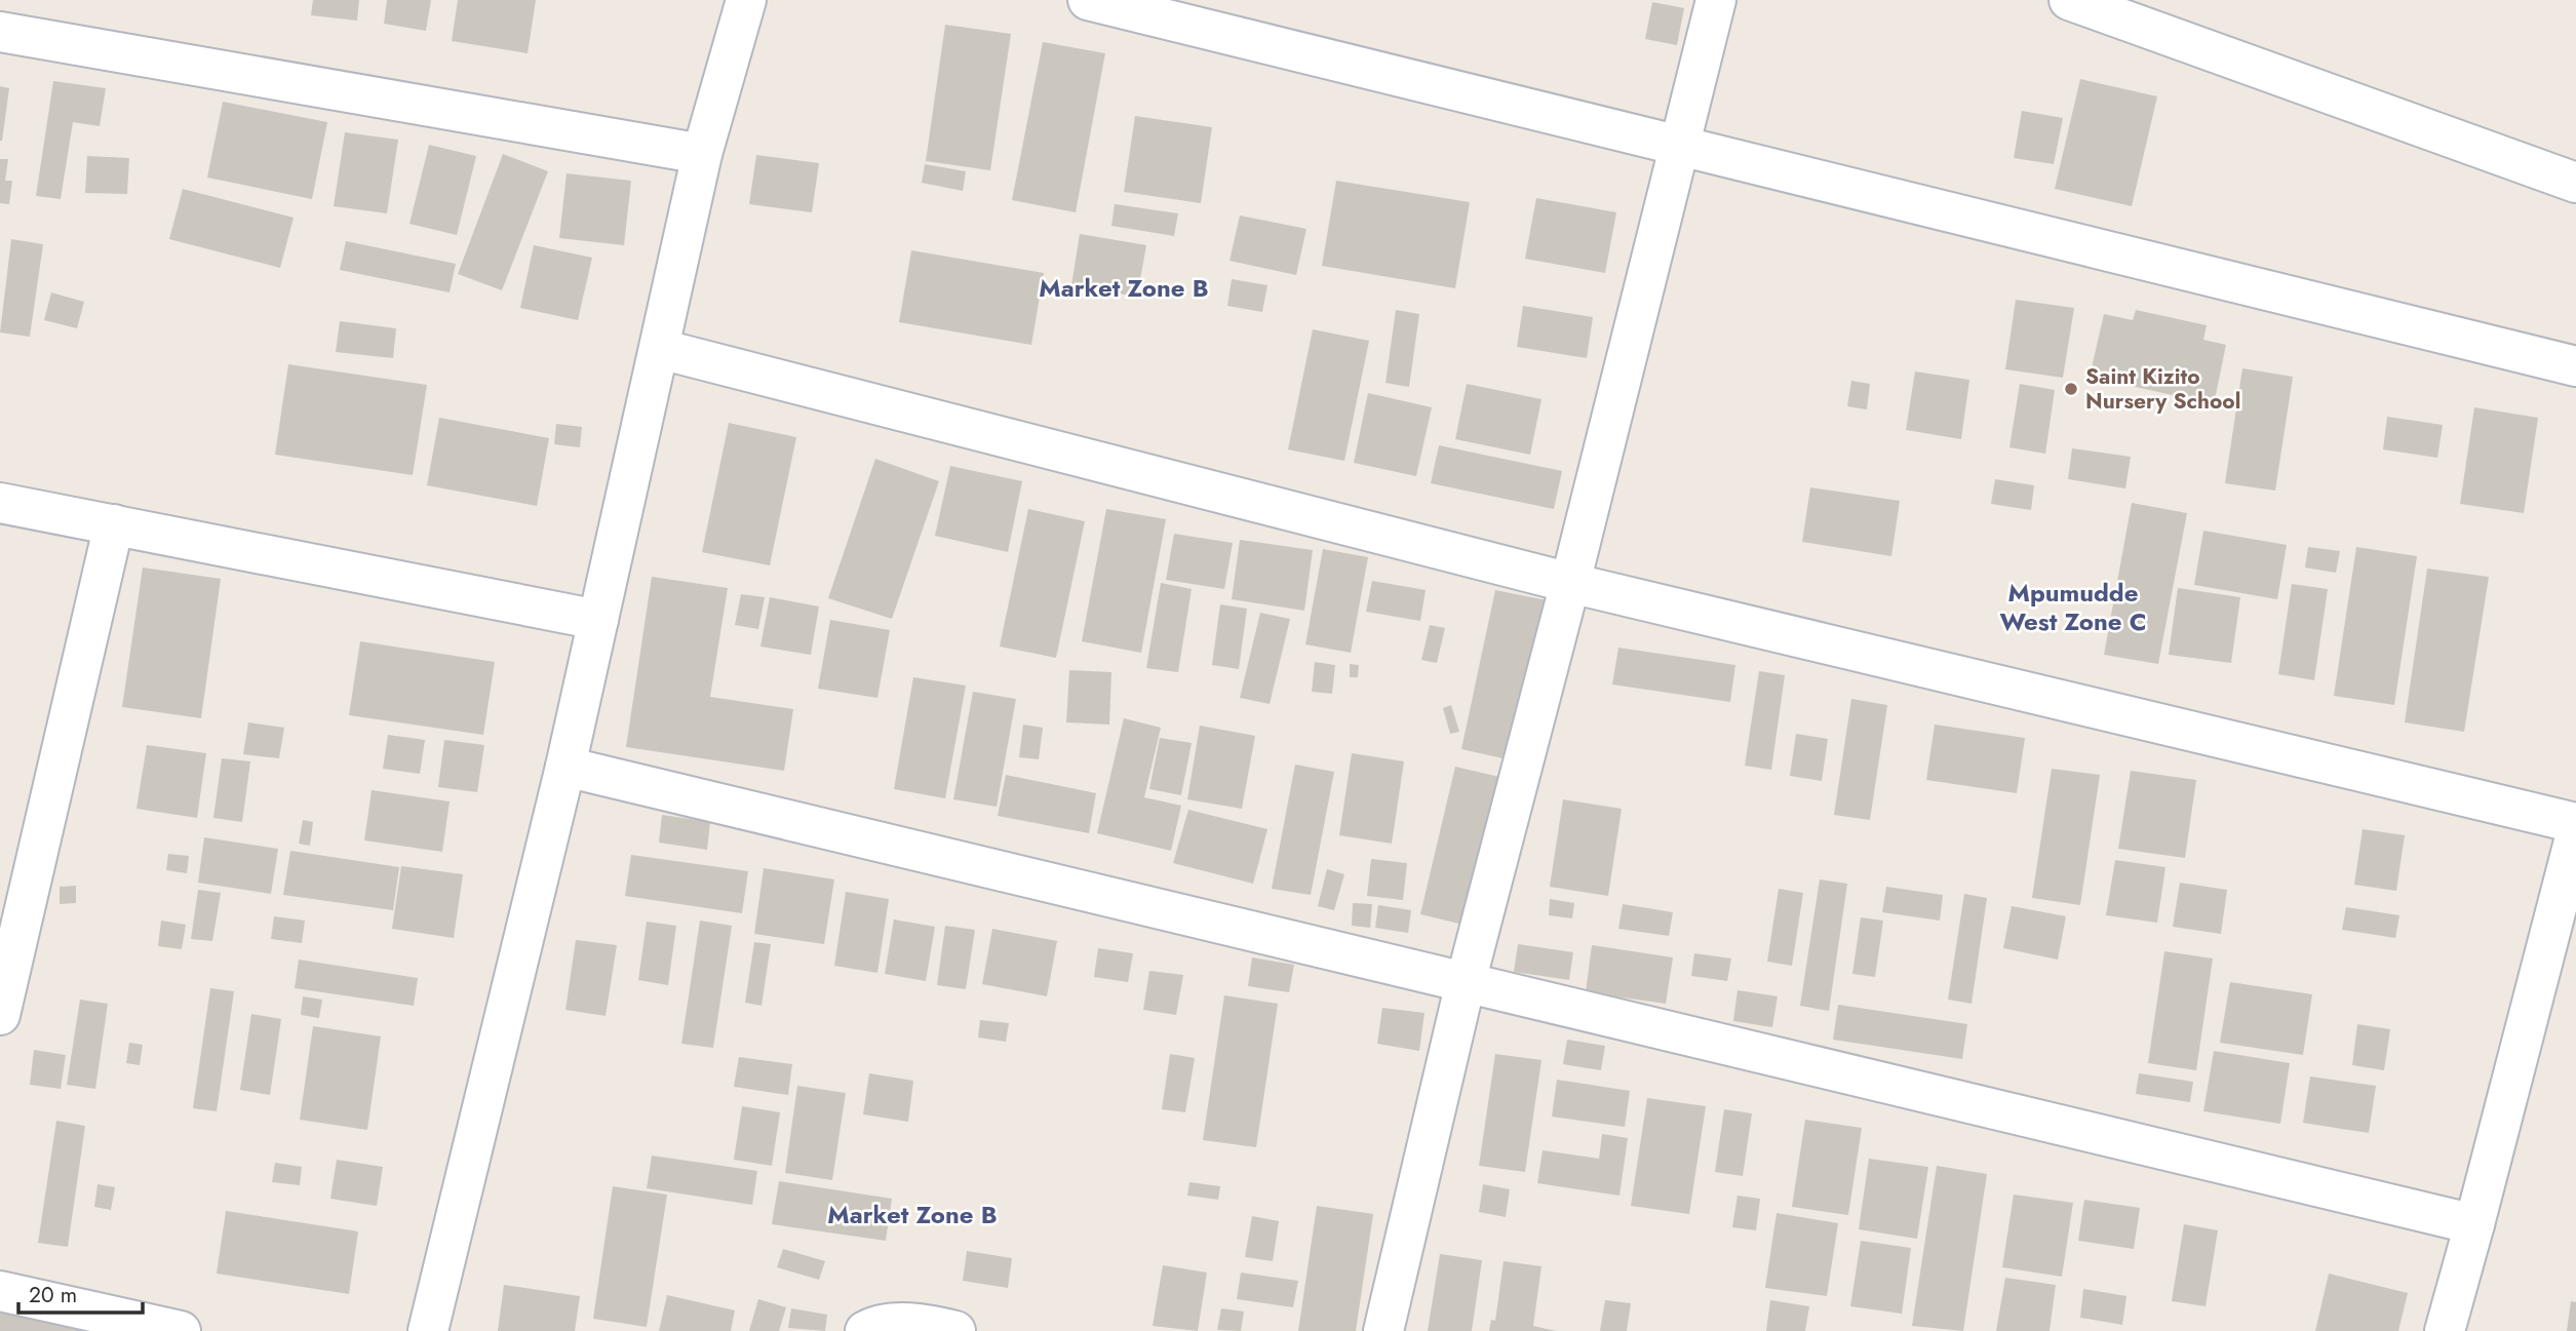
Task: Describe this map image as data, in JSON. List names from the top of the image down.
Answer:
{
  "districts": ["Market Zone B", "Mpumudde West Zone C", "Market Zone B"],
  "places": ["Saint Kizito Nursery School"],
  "scale_bar": "20 m"
}
